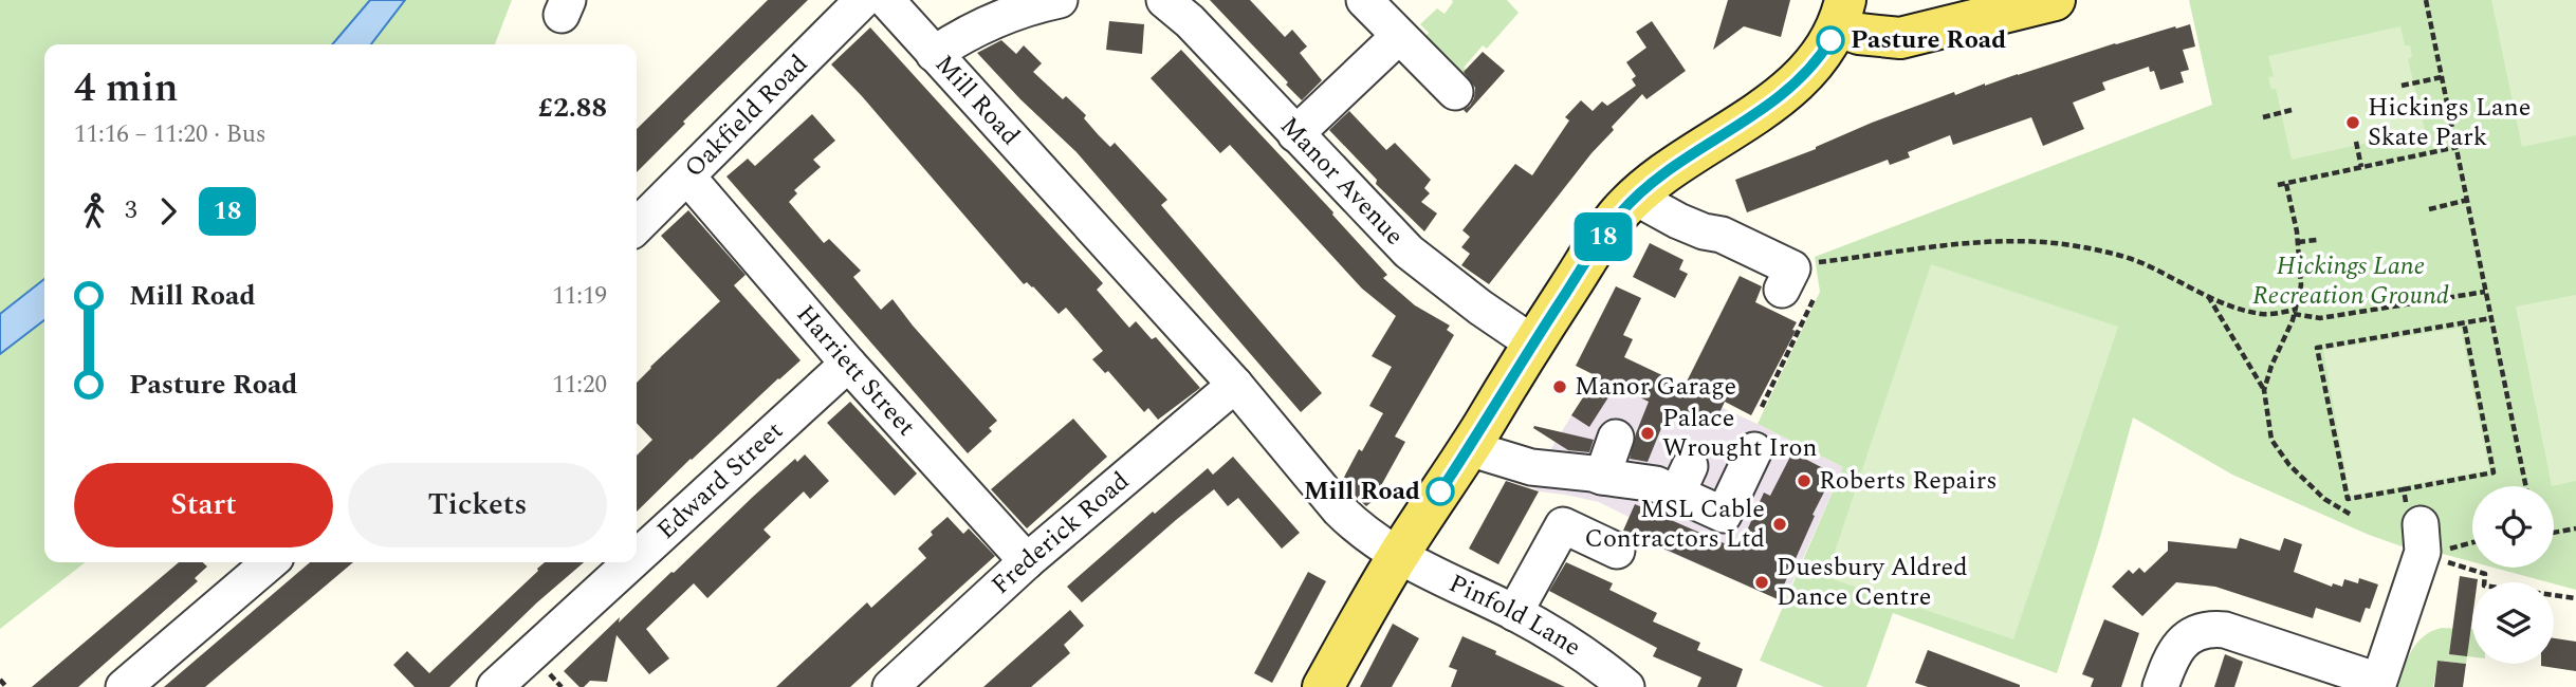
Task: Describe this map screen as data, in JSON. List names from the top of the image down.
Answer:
{
  "streets": {
    "street": [
      "Mill Road",
      "Oakfield Road",
      "Manor Avenue",
      "Harriett Street",
      "Edward Street",
      "Frederick Road",
      "Pinfold Lane"
    ]
  },
  "crossings": [
    ["Mill Road", "Frederick Road"],
    ["Mill Road", "Pinfold Lane"],
    ["Oakfield Road", "Harriett Street"],
    ["Harriett Street", "Edward Street"],
    ["Harriett Street", "Frederick Road"]
  ],
  "parks": ["Hickings Lane Recreation Ground"],
  "places": [
    "Pasture Road",
    "Hickings Lane Skate Park",
    "Manor Garage",
    "Palace Wrought Iron",
    "Roberts Repairs",
    "Mill Road",
    "MSL Cable Contractors Ltd",
    "Duesbury Aldred Dance Centre"
  ],
  "lines": ["bus line 18"],
  "page": {
    "on_map": "18",
    "heading": ["4 min", "11:16 – 11:20 · Bus", "£2.88"],
    "legs": ["3", "18"],
    "list": [
      {
        "name": "Mill Road",
        "value": "11:19"
      },
      {
        "name": "Pasture Road",
        "value": "11:20"
      }
    ],
    "buttons": ["Start", "Tickets"]
  }
}
